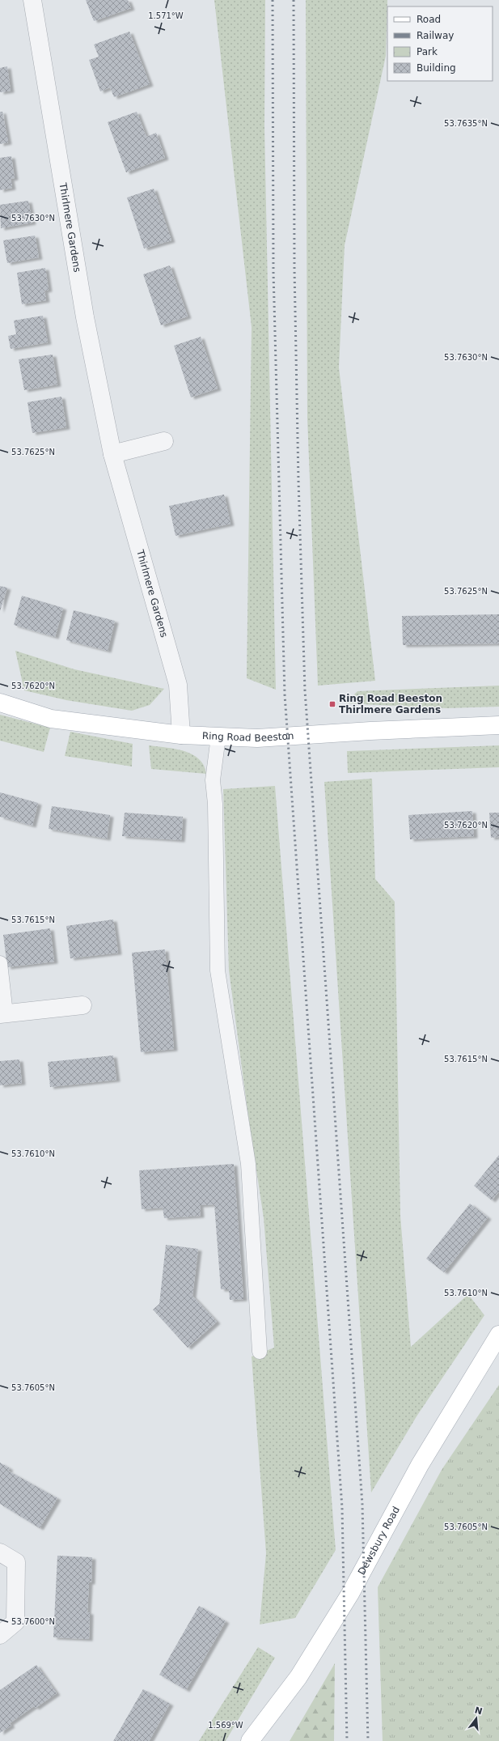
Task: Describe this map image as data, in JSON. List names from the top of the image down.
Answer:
{
  "streets": {
    "main road": ["Ring Road Beeston", "Dewsbury Road"],
    "street": ["Thirlmere Gardens"]
  },
  "crossings": [
    ["Thirlmere Gardens", "Ring Road Beeston"]
  ],
  "places": {
    "transit": ["Ring Road Beeston Thirlmere Gardens"]
  },
  "legend": [
    "Road",
    "Railway",
    "Park",
    "Building"
  ],
  "north": "top",
  "coordinates": [
    "1.571°W",
    "53.7635°N",
    "53.7630°N",
    "53.7625°N",
    "53.7620°N",
    "53.7615°N",
    "53.7610°N",
    "53.7605°N",
    "53.7600°N",
    "1.569°W"
  ]
}
